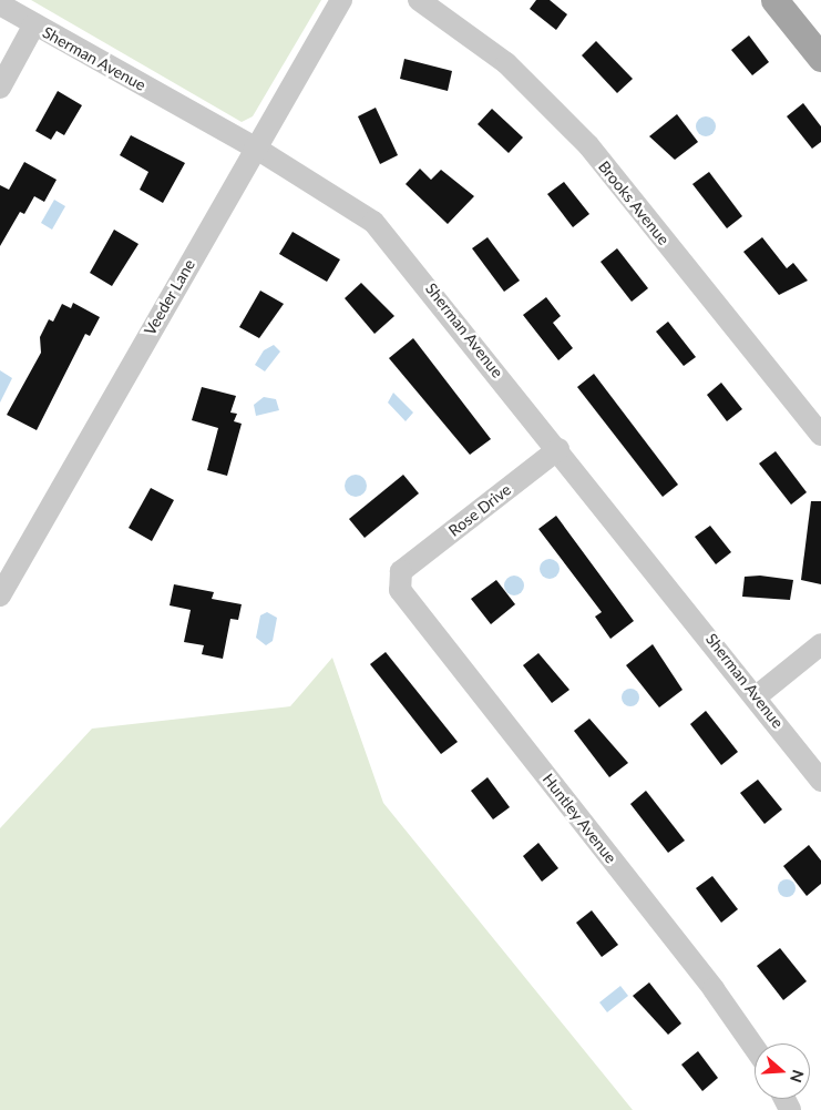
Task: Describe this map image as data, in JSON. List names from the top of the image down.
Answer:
{
  "streets": {
    "street": [
      "Sherman Avenue",
      "Brooks Avenue",
      "Veeder Lane",
      "Rose Drive",
      "Huntley Avenue"
    ]
  },
  "crossings": [
    ["Sherman Avenue", "Veeder Lane"],
    ["Sherman Avenue", "Rose Drive"],
    ["Rose Drive", "Huntley Avenue"]
  ],
  "north": "right"
}
